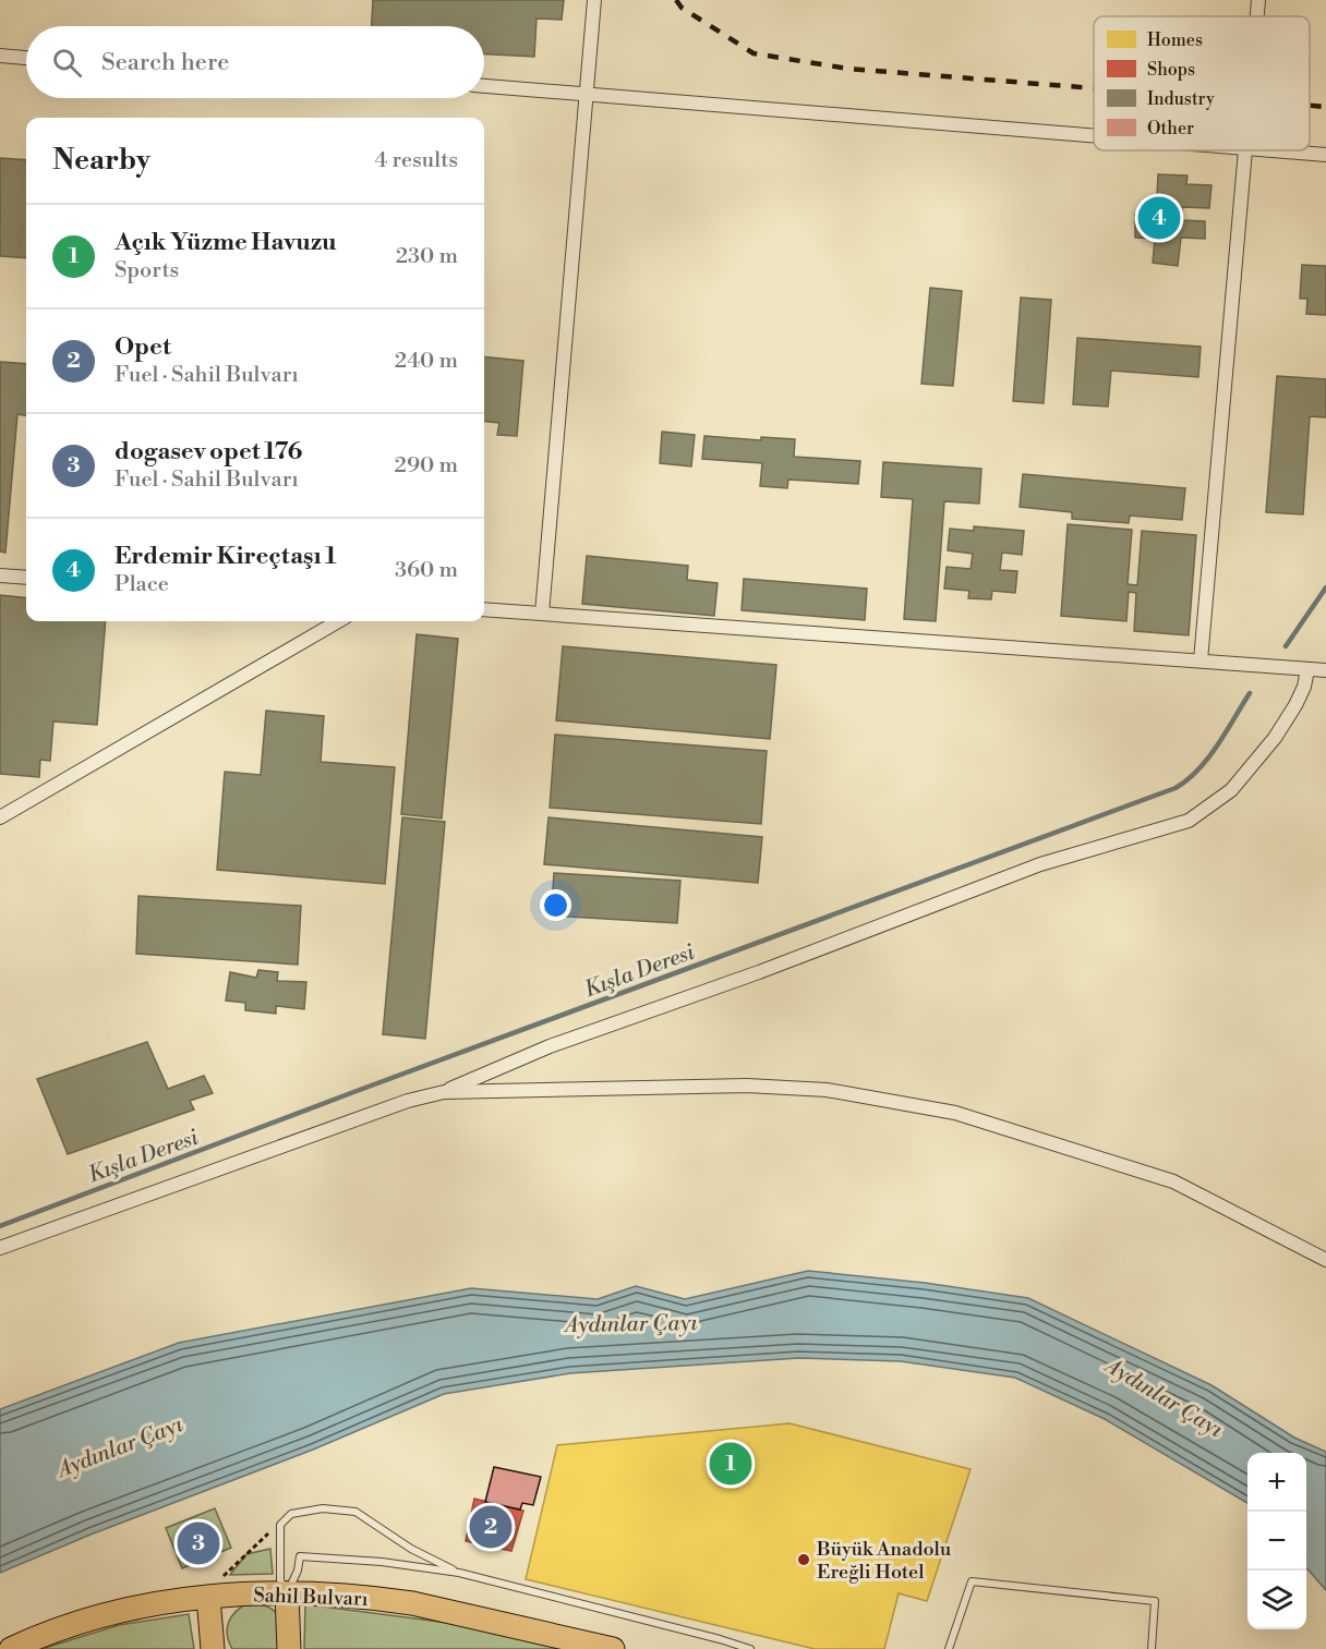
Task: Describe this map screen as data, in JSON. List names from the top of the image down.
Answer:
{
  "streets": {
    "highway": ["Sahil Bulvarı"]
  },
  "water": ["Kışla Deresi", "Aydınlar Çayı"],
  "places": ["Büyük Anadolu Ereğli Hotel"],
  "legend": [
    "Homes",
    "Shops",
    "Industry",
    "Other"
  ],
  "page": {
    "search": "Search here",
    "heading": ["Nearby", "4 results"],
    "pins": [
      "4",
      "1",
      "2",
      "3"
    ],
    "list": [
      {
        "mark": "1",
        "name": "Açık Yüzme Havuzu",
        "note": "Sports",
        "value": "230 m"
      },
      {
        "mark": "2",
        "name": "Opet",
        "note": "Fuel · Sahil Bulvarı",
        "value": "240 m"
      },
      {
        "mark": "3",
        "name": "dogasev opet 176",
        "note": "Fuel · Sahil Bulvarı",
        "value": "290 m"
      },
      {
        "mark": "4",
        "name": "Erdemir Kireçtaşı 1",
        "note": "Place",
        "value": "360 m"
      }
    ],
    "map_buttons": ["+", "−"]
  }
}
